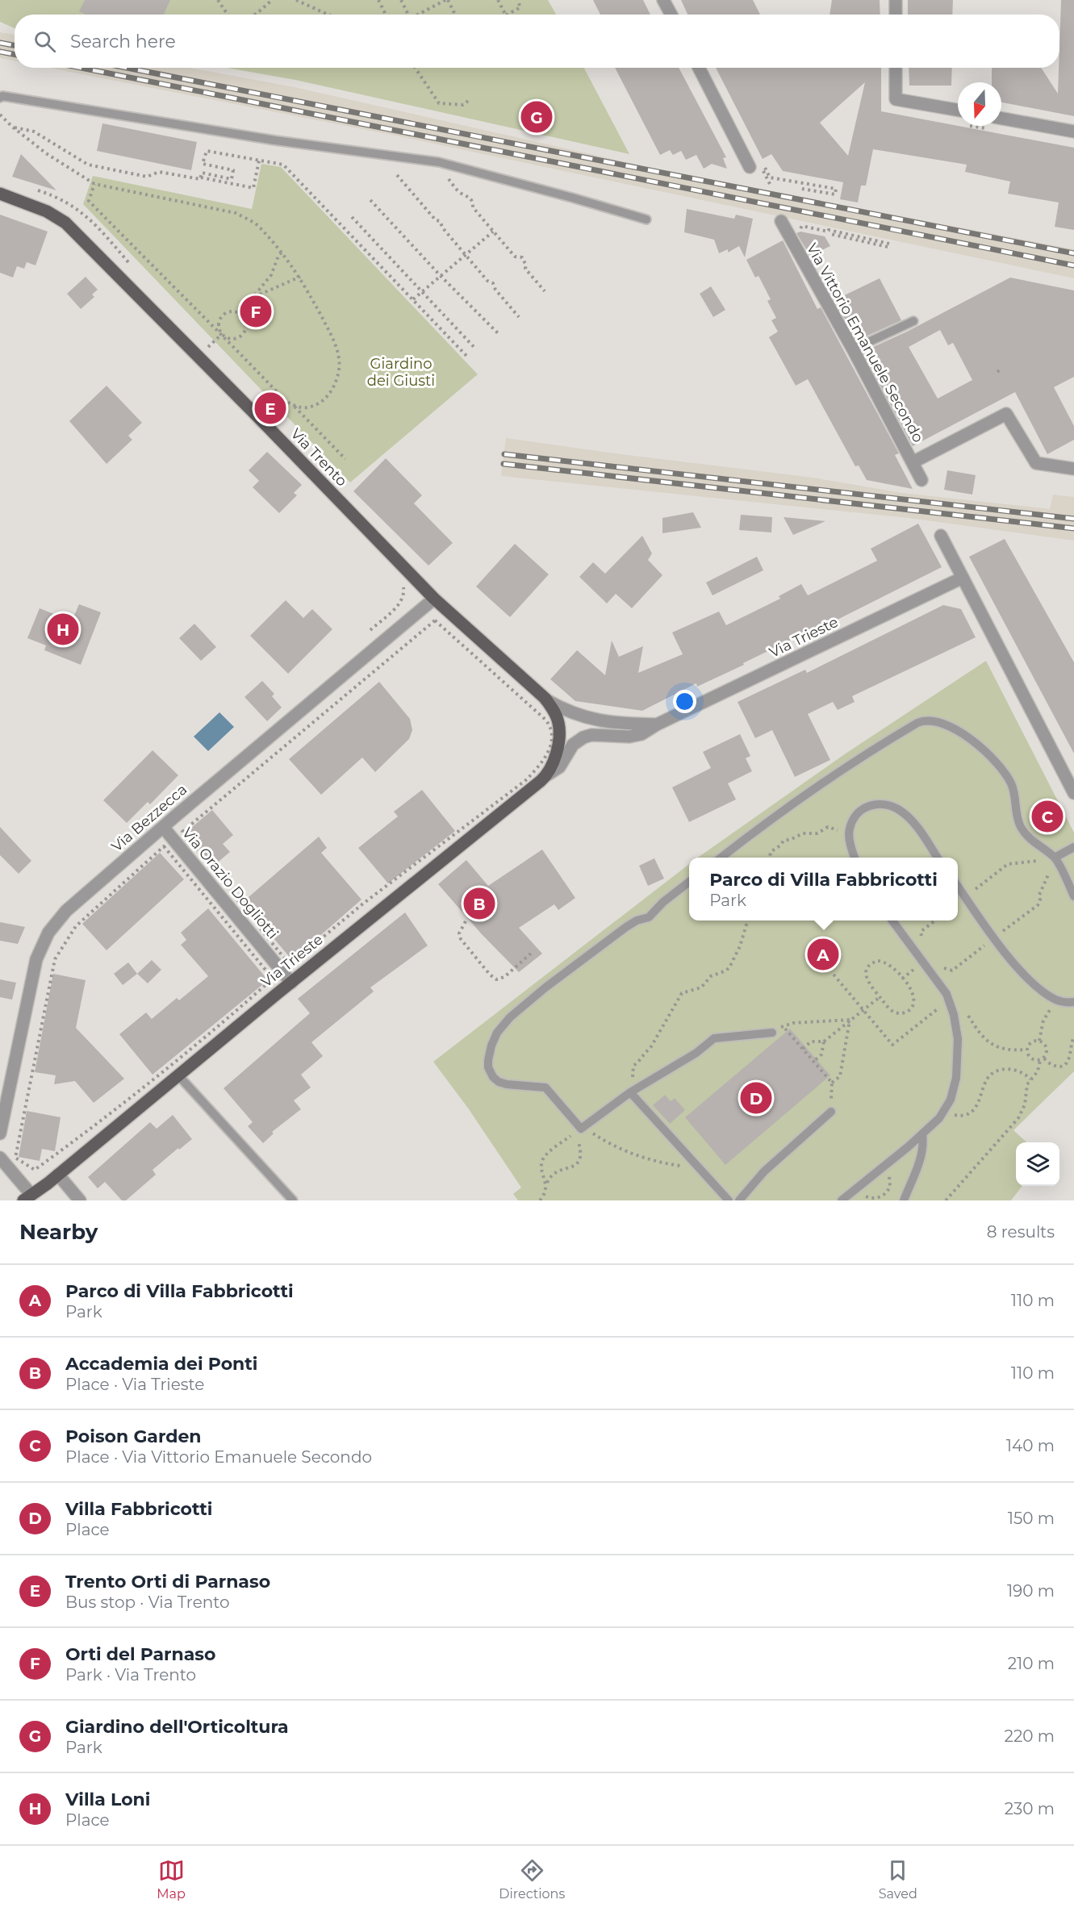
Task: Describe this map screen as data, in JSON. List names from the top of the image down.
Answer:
{
  "streets": {
    "main road": ["Via Trento", "Via Trieste"],
    "street": ["Via Vittorio Emanuele Secondo", "Via Bezzecca", "Via Orazio Dogliotti"]
  },
  "crossings": [
    ["Via Trento", "Via Trieste"],
    ["Via Trento", "Via Bezzecca"],
    ["Via Trieste", "Via Orazio Dogliotti"],
    ["Via Bezzecca", "Via Orazio Dogliotti"]
  ],
  "parks": ["Giardino dei Giusti"],
  "north": "bottom",
  "page": {
    "search": "Search here",
    "pins": [
      "G",
      "F",
      "E",
      "H",
      "C",
      "B",
      "A",
      "D"
    ],
    "popup": ["Parco di Villa Fabbricotti", "Park"],
    "heading": ["Nearby", "8 results"],
    "list": [
      {
        "mark": "A",
        "name": "Parco di Villa Fabbricotti",
        "note": "Park",
        "value": "110 m"
      },
      {
        "mark": "B",
        "name": "Accademia dei Ponti",
        "note": "Place · Via Trieste",
        "value": "110 m"
      },
      {
        "mark": "C",
        "name": "Poison Garden",
        "note": "Place · Via Vittorio Emanuele Secondo",
        "value": "140 m"
      },
      {
        "mark": "D",
        "name": "Villa Fabbricotti",
        "note": "Place",
        "value": "150 m"
      },
      {
        "mark": "E",
        "name": "Trento Orti di Parnaso",
        "note": "Bus stop · Via Trento",
        "value": "190 m"
      },
      {
        "mark": "F",
        "name": "Orti del Parnaso",
        "note": "Park · Via Trento",
        "value": "210 m"
      },
      {
        "mark": "G",
        "name": "Giardino dell'Orticoltura",
        "note": "Park",
        "value": "220 m"
      },
      {
        "mark": "H",
        "name": "Villa Loni",
        "note": "Place",
        "value": "230 m"
      }
    ],
    "nav": ["Map", "Directions", "Saved"]
  }
}
